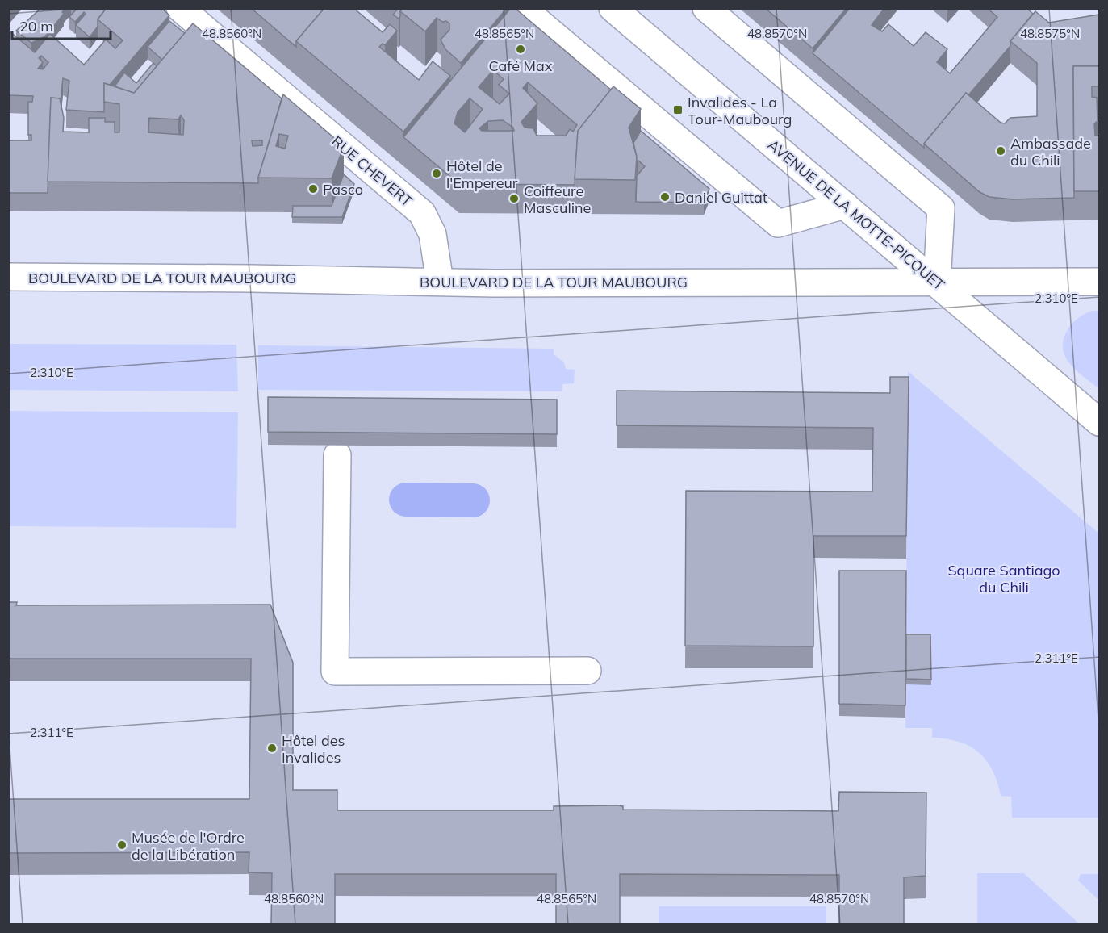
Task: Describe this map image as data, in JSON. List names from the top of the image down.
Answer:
{
  "streets": {
    "street": ["RUE CHEVERT", "AVENUE DE LA MOTTE-PICQUET", "BOULEVARD DE LA TOUR MAUBOURG"]
  },
  "crossings": [
    ["RUE CHEVERT", "BOULEVARD DE LA TOUR MAUBOURG"],
    ["AVENUE DE LA MOTTE-PICQUET", "BOULEVARD DE LA TOUR MAUBOURG"]
  ],
  "parks": ["Square Santiago du Chili"],
  "places": {
    "other": [
      "Café Max",
      "Ambassade du Chili",
      "Hôtel de l'Empereur",
      "Pasco",
      "Daniel Guittat",
      "Coiffeure Masculine",
      "Hôtel des Invalides",
      "Musée de l'Ordre de la Libération"
    ],
    "transit": ["Invalides - La Tour-Maubourg"]
  },
  "scale_bar": "20 m",
  "coordinates": [
    "48.8560°N",
    "48.8565°N",
    "48.8570°N",
    "48.8575°N",
    "2.310°E",
    "2.311°E"
  ]
}
